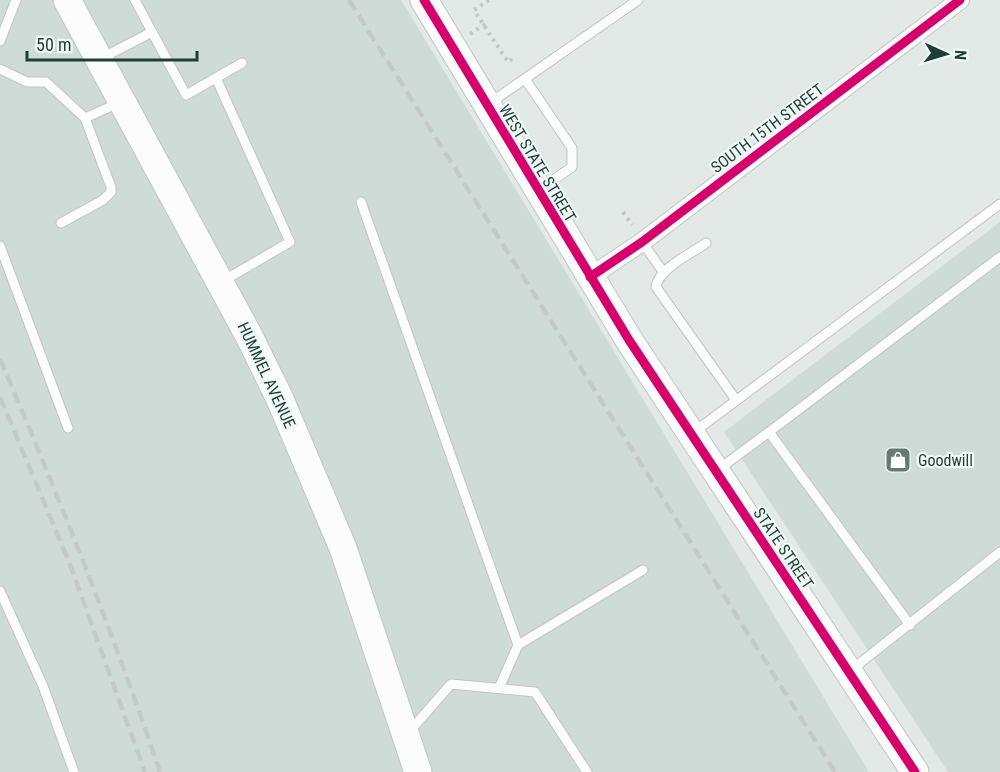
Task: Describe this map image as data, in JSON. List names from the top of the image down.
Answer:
{
  "streets": {
    "main road": ["WEST STATE STREET", "HUMMEL AVENUE", "STATE STREET"],
    "street": ["SOUTH 15TH STREET"]
  },
  "crossings": [
    ["SOUTH 15TH STREET", "WEST STATE STREET"],
    ["WEST STATE STREET", "STATE STREET"]
  ],
  "places": {
    "shop": ["Goodwill"]
  },
  "scale_bar": "50 m",
  "north": "right"
}
